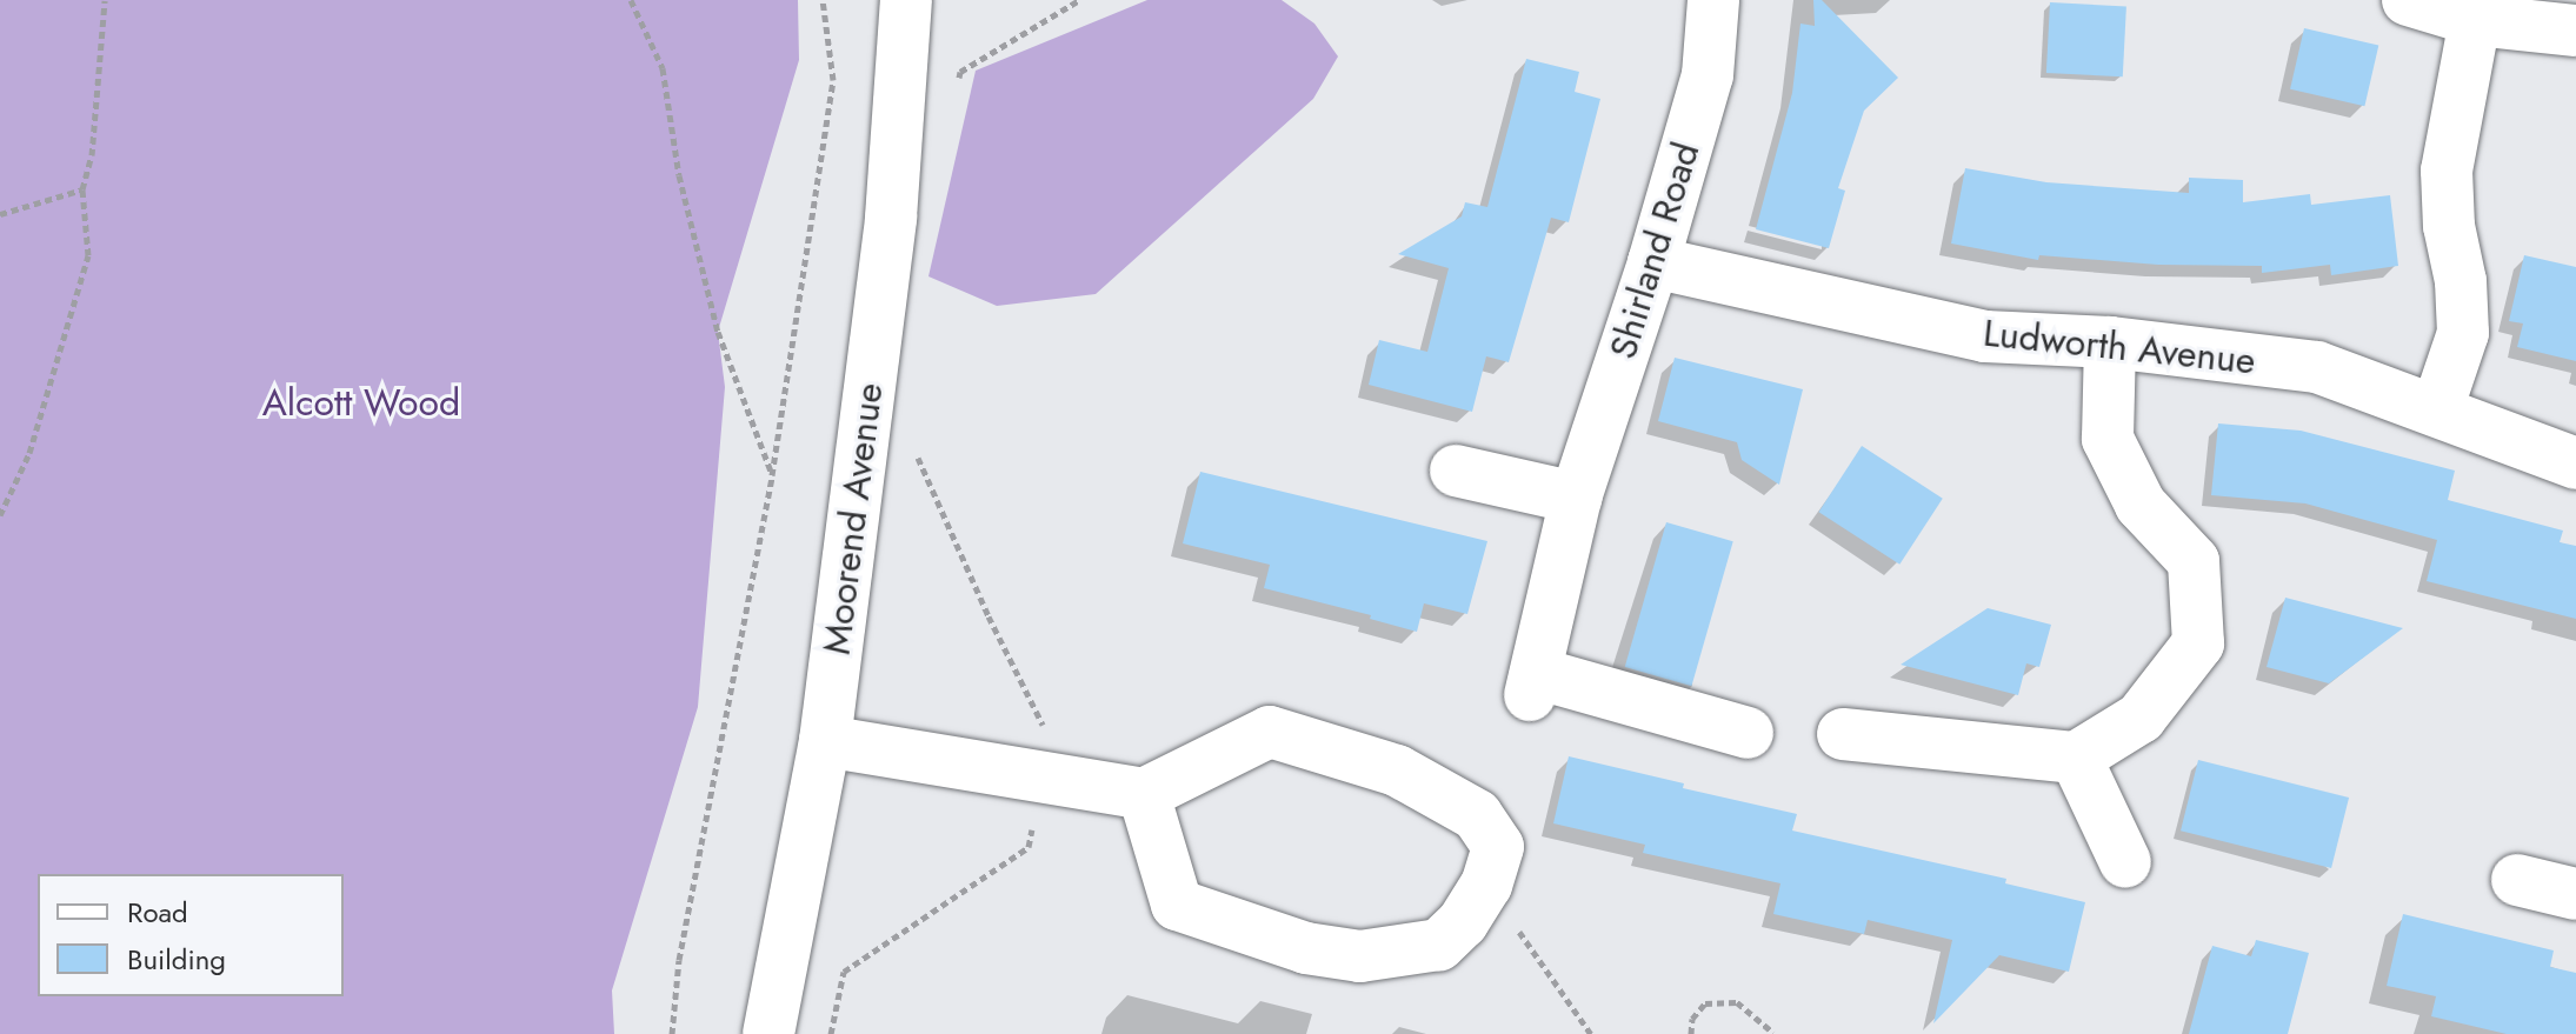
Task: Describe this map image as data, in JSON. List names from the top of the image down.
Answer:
{
  "streets": {
    "street": ["Shirland Road", "Ludworth Avenue", "Moorend Avenue"]
  },
  "crossings": [
    ["Shirland Road", "Ludworth Avenue"]
  ],
  "parks": ["Alcott Wood"],
  "legend": ["Road", "Building"]
}
